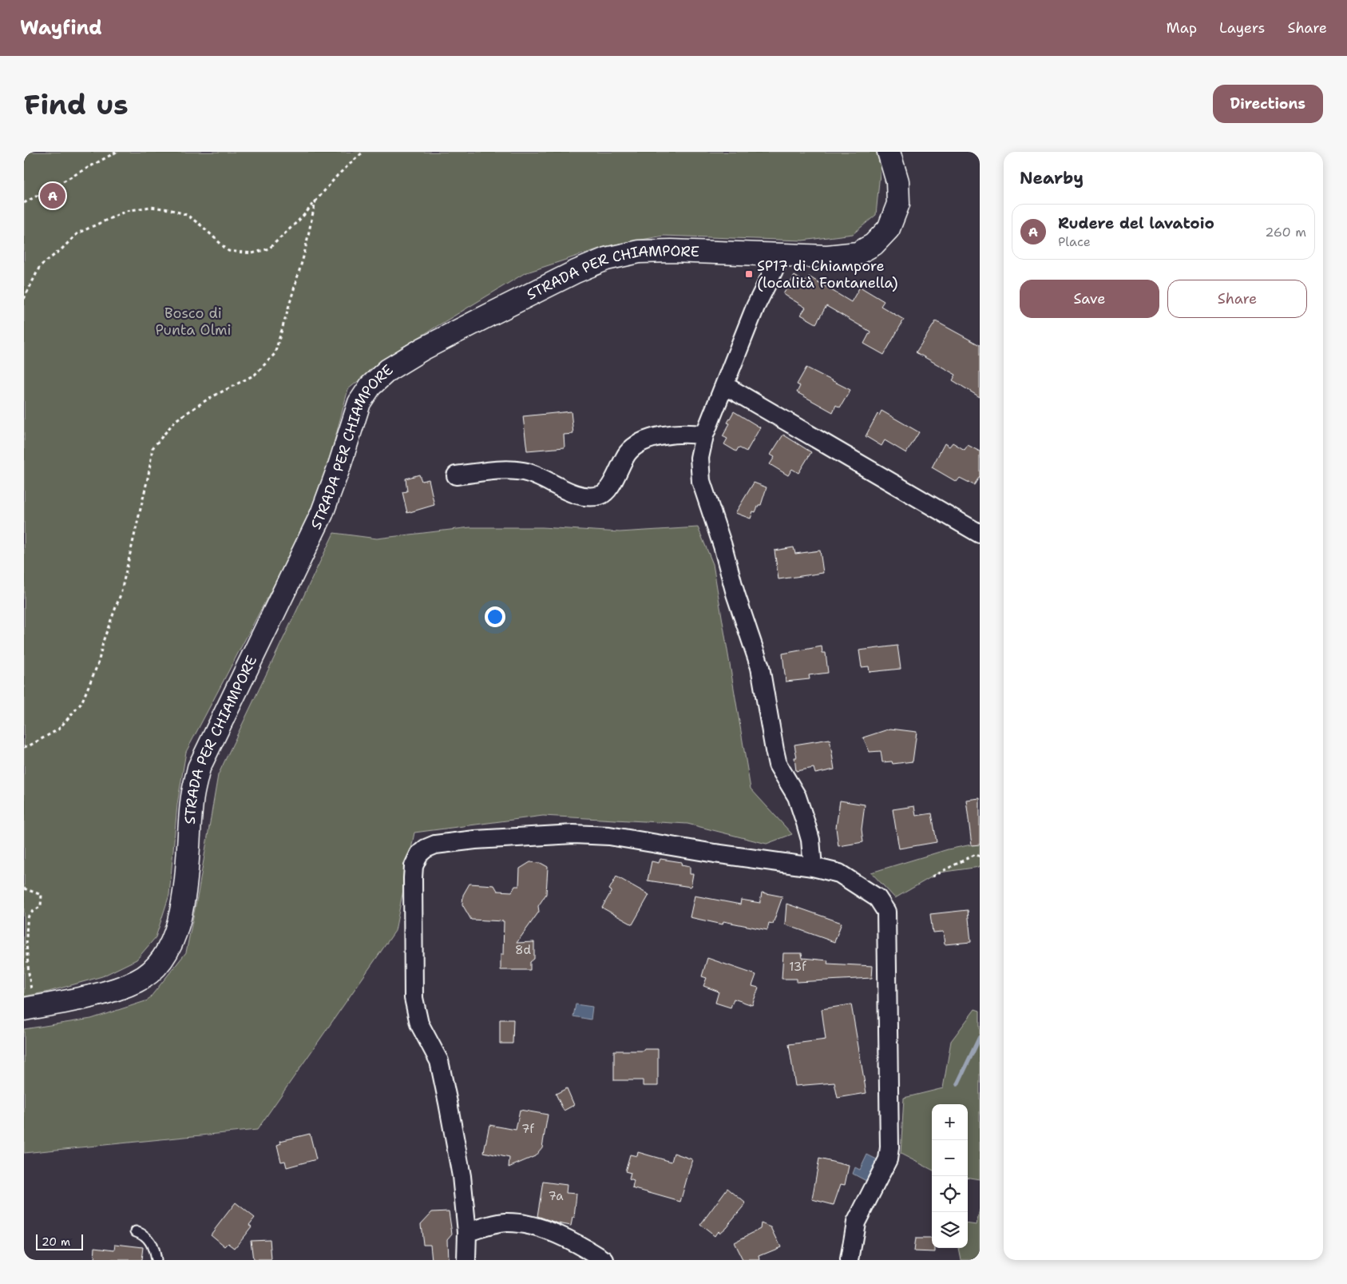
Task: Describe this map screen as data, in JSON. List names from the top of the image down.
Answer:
{
  "streets": {
    "street": ["STRADA PER CHIAMPORE"]
  },
  "parks": ["Bosco di Punta Olmi"],
  "places": {
    "transit": ["SP17 di Chiampore (località Fontanella)"]
  },
  "house_numbers": [
    "8d",
    "13f",
    "7f",
    "7a"
  ],
  "scale_bar": "20 m",
  "page": {
    "header": "Wayfind",
    "nav": ["Map", "Layers", "Share"],
    "buttons": [
      "Directions",
      ["Save", "Share"]
    ],
    "title": "Find us",
    "heading": "Nearby",
    "pins": "A",
    "list": [
      {
        "mark": "A",
        "name": "Rudere del lavatoio",
        "note": "Place",
        "value": "260 m"
      }
    ],
    "map_buttons": ["+", "−"],
    "scale": "20 m"
  }
}
